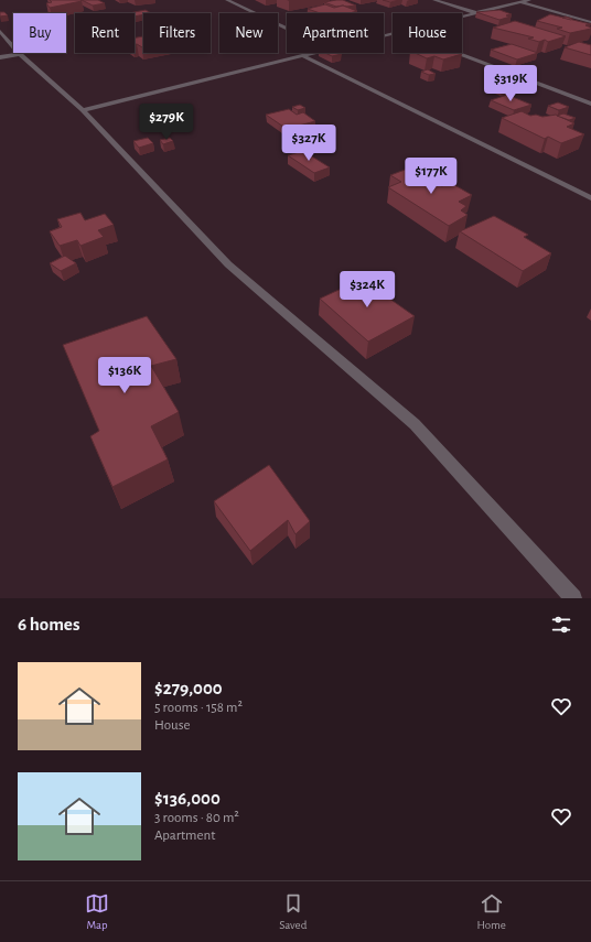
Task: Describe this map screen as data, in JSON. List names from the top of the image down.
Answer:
{
  "page": {
    "chip": [
      "Buy",
      "Rent",
      "Filters",
      "New",
      "Apartment",
      "House"
    ],
    "price": [
      "$319K",
      "$279K",
      "$327K",
      "$177K",
      "$324K",
      "$136K"
    ],
    "heading": "6 homes",
    "list": [
      {
        "name": "$279,000",
        "note": "5 rooms · 158 m² · House"
      },
      {
        "name": "$136,000",
        "note": "3 rooms · 80 m² · Apartment"
      }
    ],
    "tabs": ["Map", "Saved", "Home"]
  }
}
